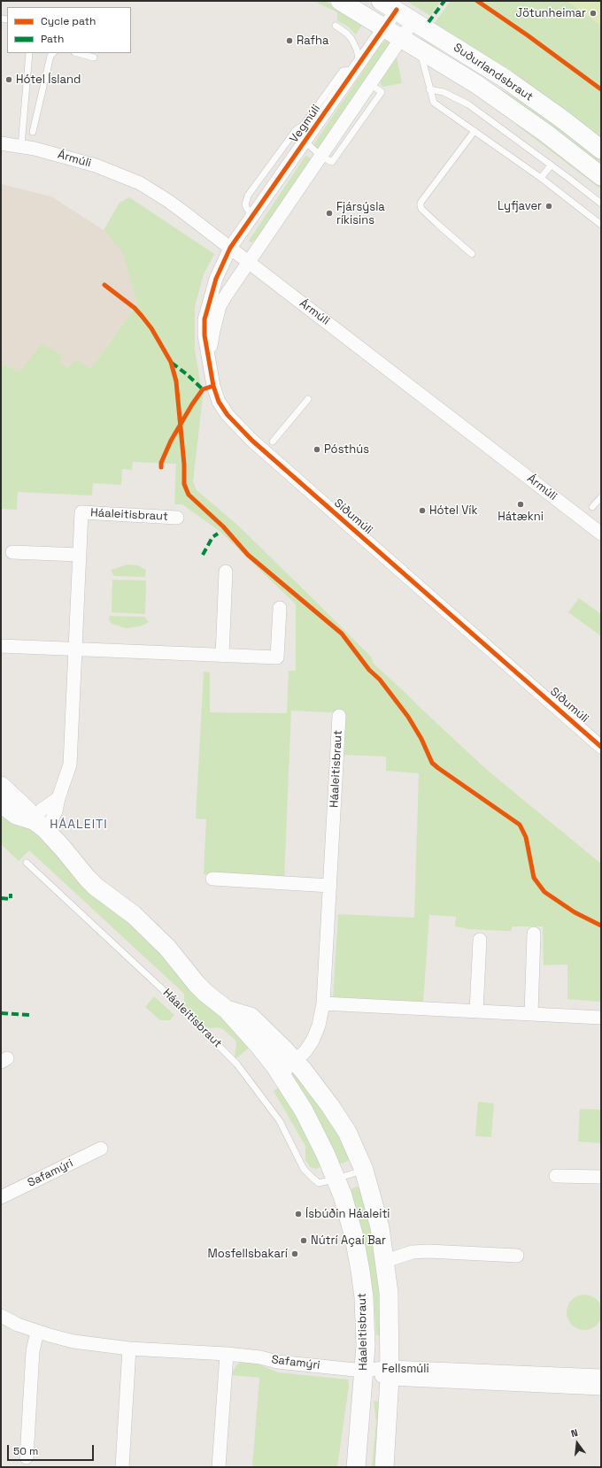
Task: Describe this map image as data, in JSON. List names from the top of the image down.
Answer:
{
  "streets": {
    "street": [
      "Suðurlandsbraut",
      "Vegmúli",
      "Ármúli",
      "Háaleitisbraut",
      "Síðumúli",
      "Safamýri",
      "Fellsmúli"
    ]
  },
  "crossings": [
    ["Suðurlandsbraut", "Vegmúli"],
    ["Vegmúli", "Ármúli"],
    ["Vegmúli", "Síðumúli"],
    ["Ármúli", "Síðumúli"],
    ["Háaleitisbraut", "Safamýri"],
    ["Háaleitisbraut", "Fellsmúli"],
    ["Safamýri", "Fellsmúli"]
  ],
  "districts": ["HÁALEITI"],
  "places": [
    "Jötunheimar",
    "Rafha",
    "Hótel Ísland",
    "Lyfjaver",
    "Fjársýsla ríkisins",
    "Pósthús",
    "Hátækni",
    "Hótel Vík",
    "Ísbúðin Háaleiti",
    "Nútrí Açaí Bar",
    "Mosfellsbakarí"
  ],
  "legend": ["Cycle path", "Path"],
  "scale_bar": "50 m",
  "north": "top"
}
